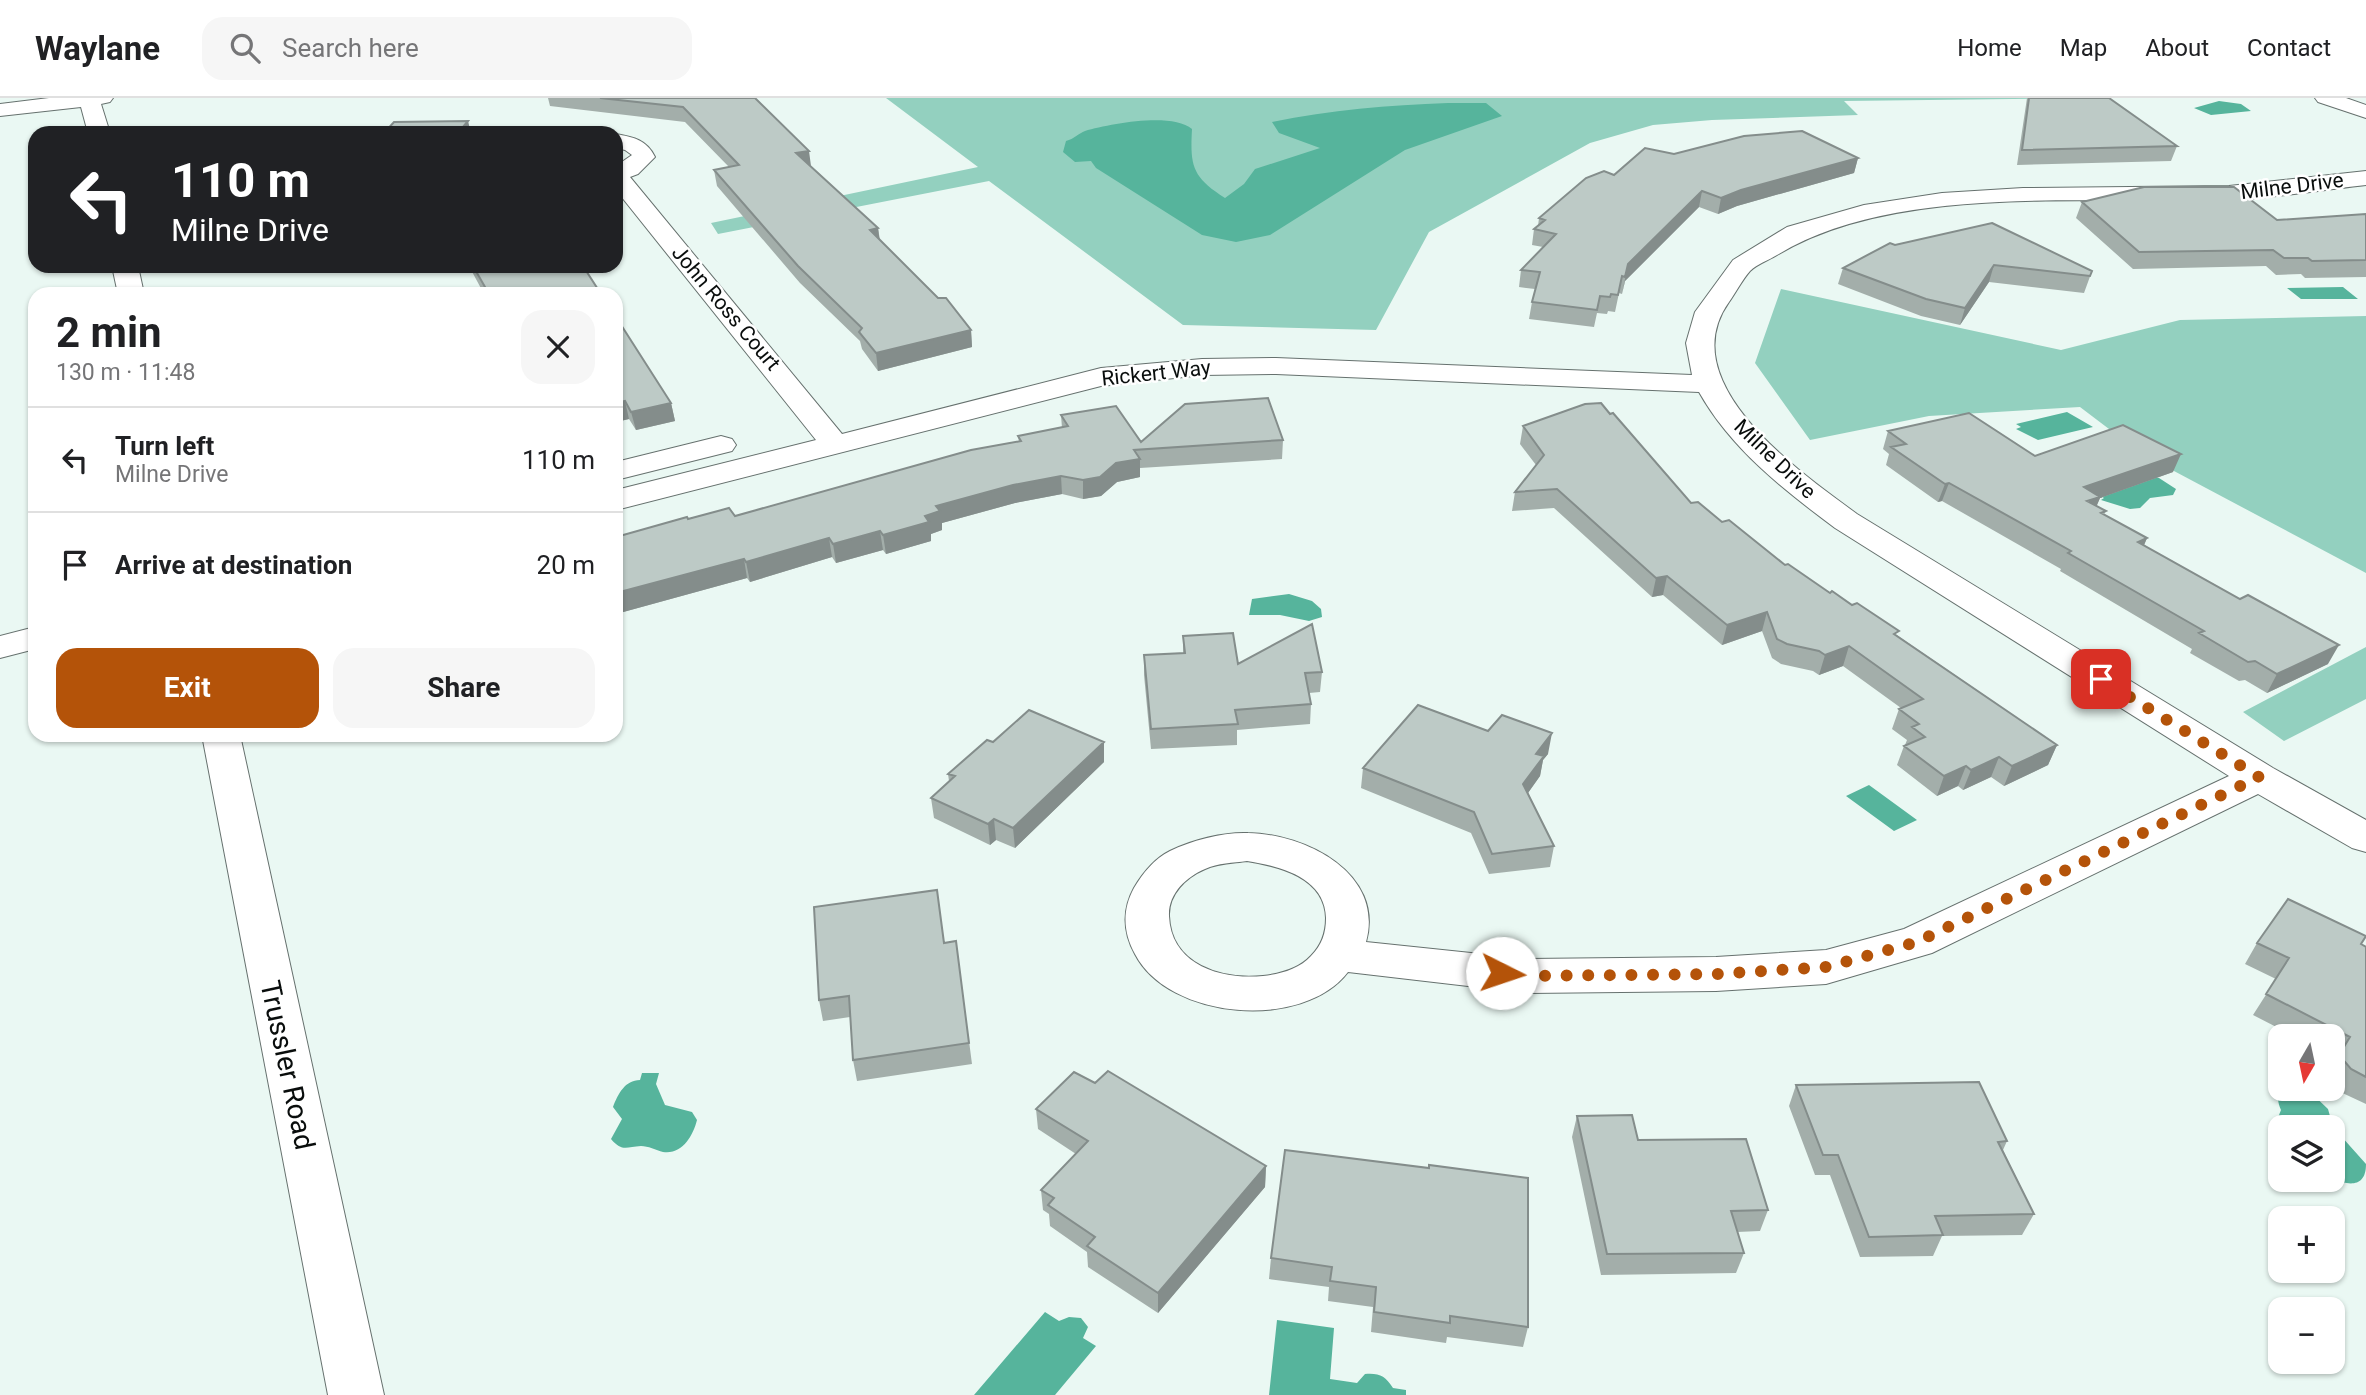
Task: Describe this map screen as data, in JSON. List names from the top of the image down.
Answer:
{
  "streets": {
    "street": [
      "Milne Drive",
      "John Ross Court",
      "Rickert Way",
      "Trussler Road"
    ]
  },
  "crossings": [
    ["Milne Drive", "Rickert Way"],
    ["John Ross Court", "Rickert Way"]
  ],
  "north": "bottom",
  "page": {
    "header": "Waylane",
    "search": "Search here",
    "nav": [
      "Home",
      "Map",
      "About",
      "Contact"
    ],
    "turn": ["110 m", "Milne Drive"],
    "heading": ["2 min", "130 m · 11:48"],
    "list": [
      {
        "name": "Turn left",
        "note": "Milne Drive",
        "value": "110 m"
      },
      {
        "name": "Arrive at destination",
        "value": "20 m"
      }
    ],
    "buttons": ["Exit", "Share"],
    "map_buttons": ["+", "−"]
  }
}
